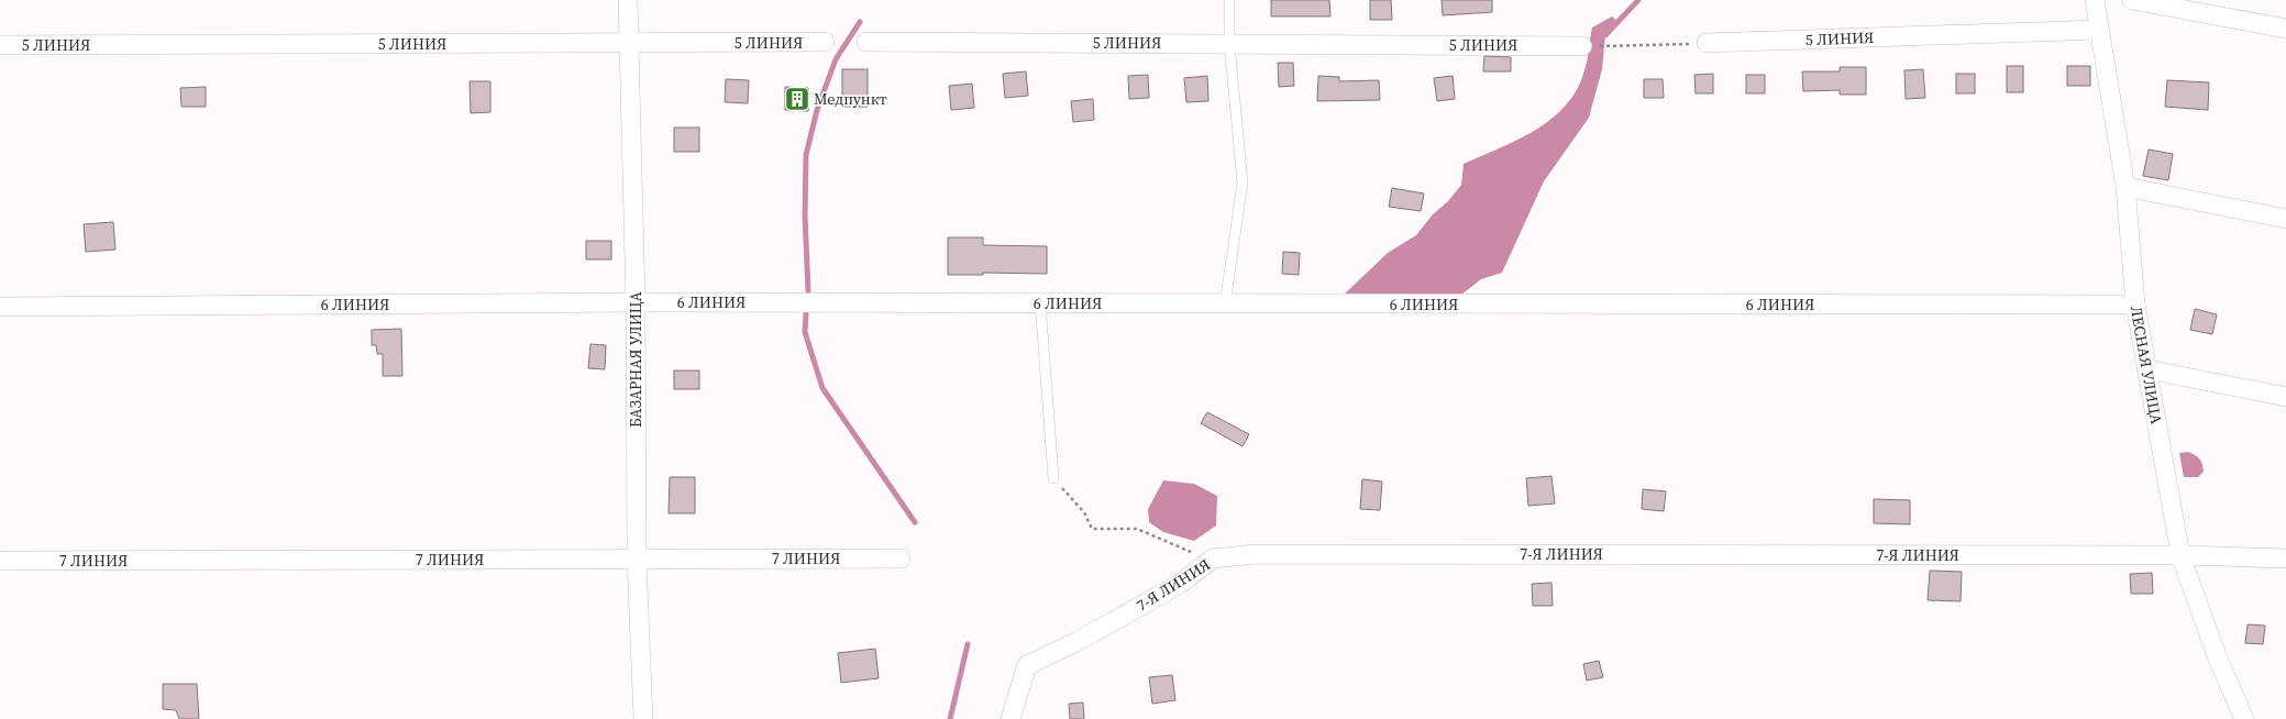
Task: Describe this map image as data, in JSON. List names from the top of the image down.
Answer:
{
  "streets": {
    "street": [
      "5 ЛИНИЯ",
      "6 ЛИНИЯ",
      "БАЗАРНАЯ УЛИЦА",
      "ЛЕСНАЯ УЛИЦА",
      "7-Я ЛИНИЯ",
      "7 ЛИНИЯ"
    ]
  },
  "crossings": [
    ["5 ЛИНИЯ", "БАЗАРНАЯ УЛИЦА"],
    ["5 ЛИНИЯ", "ЛЕСНАЯ УЛИЦА"],
    ["6 ЛИНИЯ", "БАЗАРНАЯ УЛИЦА"],
    ["6 ЛИНИЯ", "ЛЕСНАЯ УЛИЦА"],
    ["БАЗАРНАЯ УЛИЦА", "7 ЛИНИЯ"],
    ["ЛЕСНАЯ УЛИЦА", "7-Я ЛИНИЯ"]
  ],
  "places": {
    "building": ["Медпункт"]
  }
}
